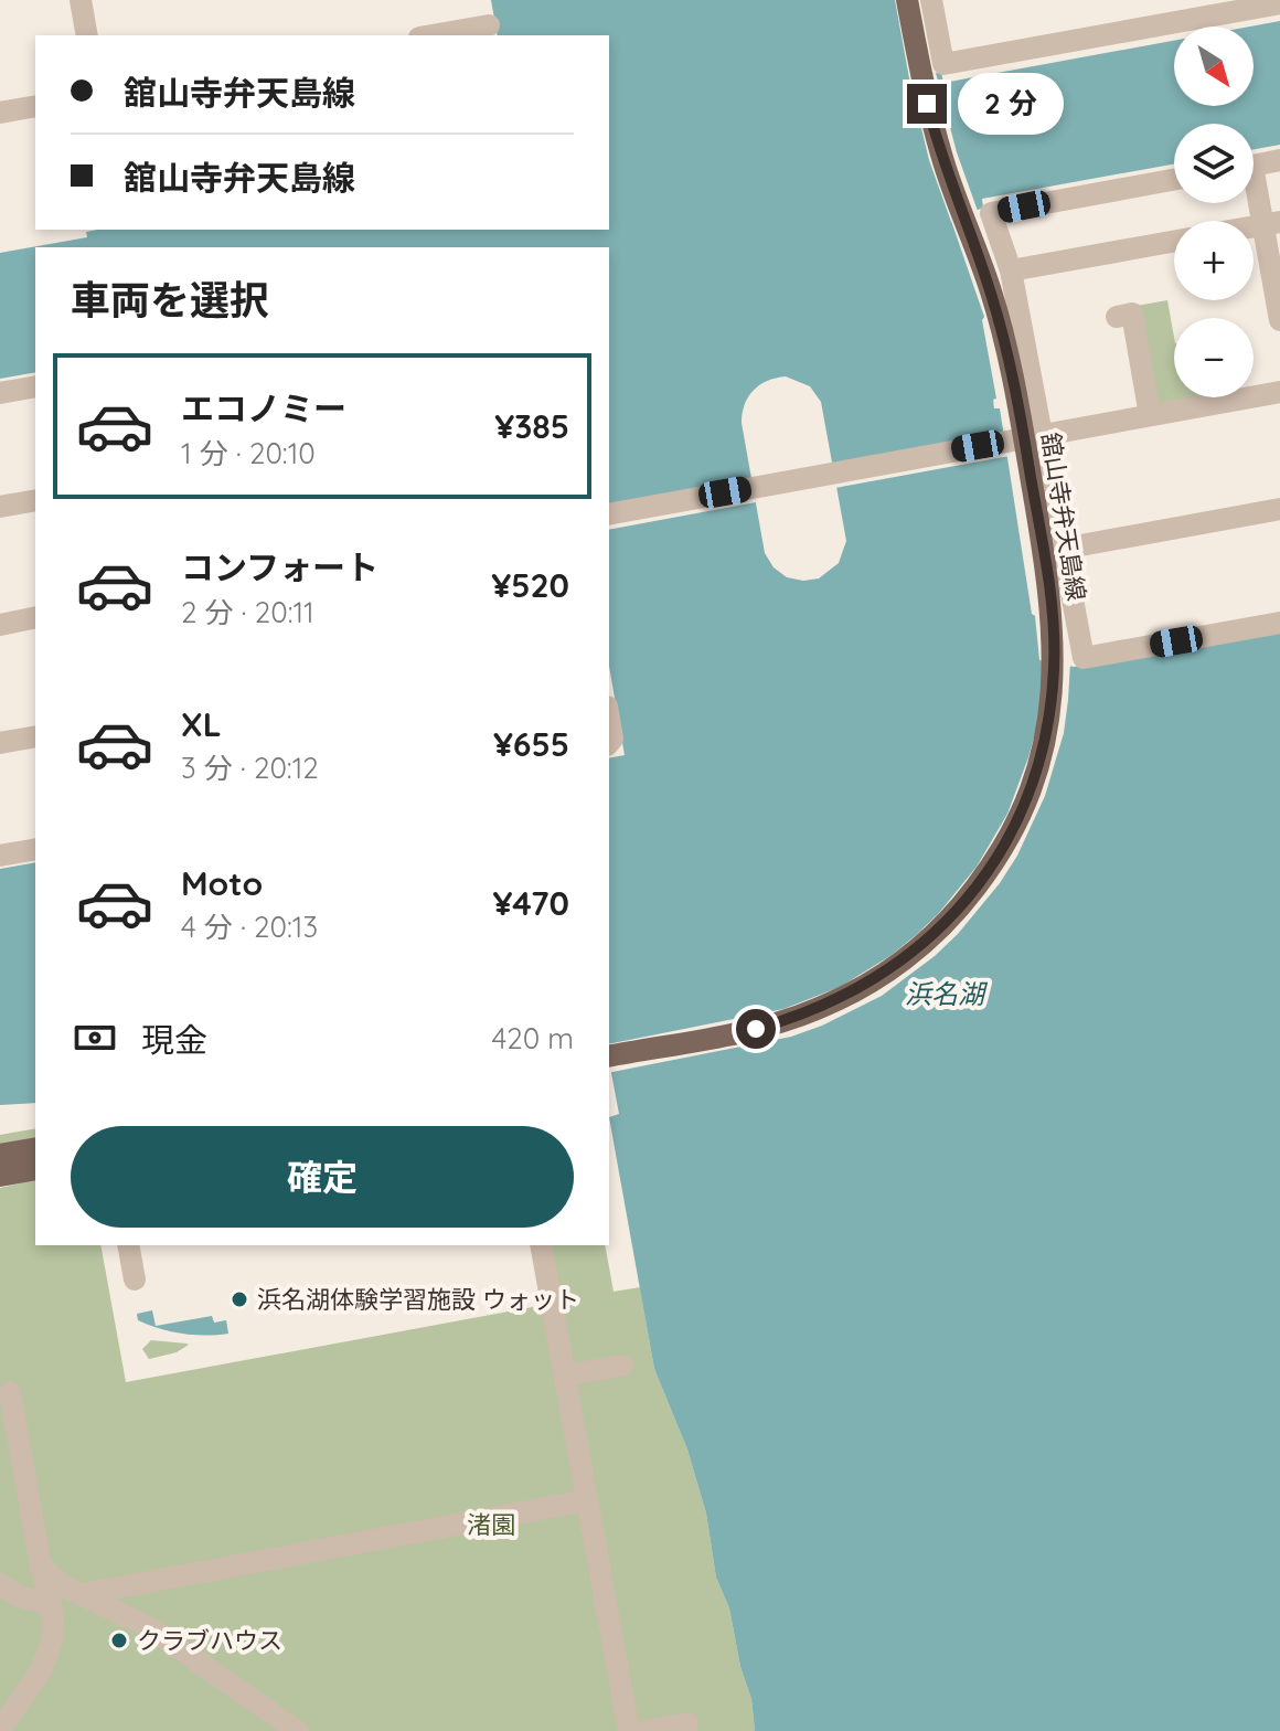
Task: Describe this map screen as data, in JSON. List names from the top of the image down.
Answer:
{
  "streets": {
    "main road": ["舘山寺弁天島線"]
  },
  "water": ["浜名湖"],
  "parks": ["渚園"],
  "places": ["浜名湖体験学習施設 ウォット", "クラブハウス"],
  "north": "bottom right",
  "page": {
    "map_buttons": ["+", "−"],
    "banner": ["舘山寺弁天島線", "舘山寺弁天島線"],
    "bubble": "2 分",
    "heading": "車両を選択",
    "list": [
      {
        "name": "エコノミー",
        "note": "1 分 · 20:10",
        "value": "¥385"
      },
      {
        "name": "コンフォート",
        "note": "2 分 · 20:11",
        "value": "¥520"
      },
      {
        "name": "XL",
        "note": "3 分 · 20:12",
        "value": "¥655"
      },
      {
        "name": "Moto",
        "note": "4 分 · 20:13",
        "value": "¥470"
      }
    ],
    "pay": ["現金", "420 m"],
    "buttons": "確定"
  }
}
